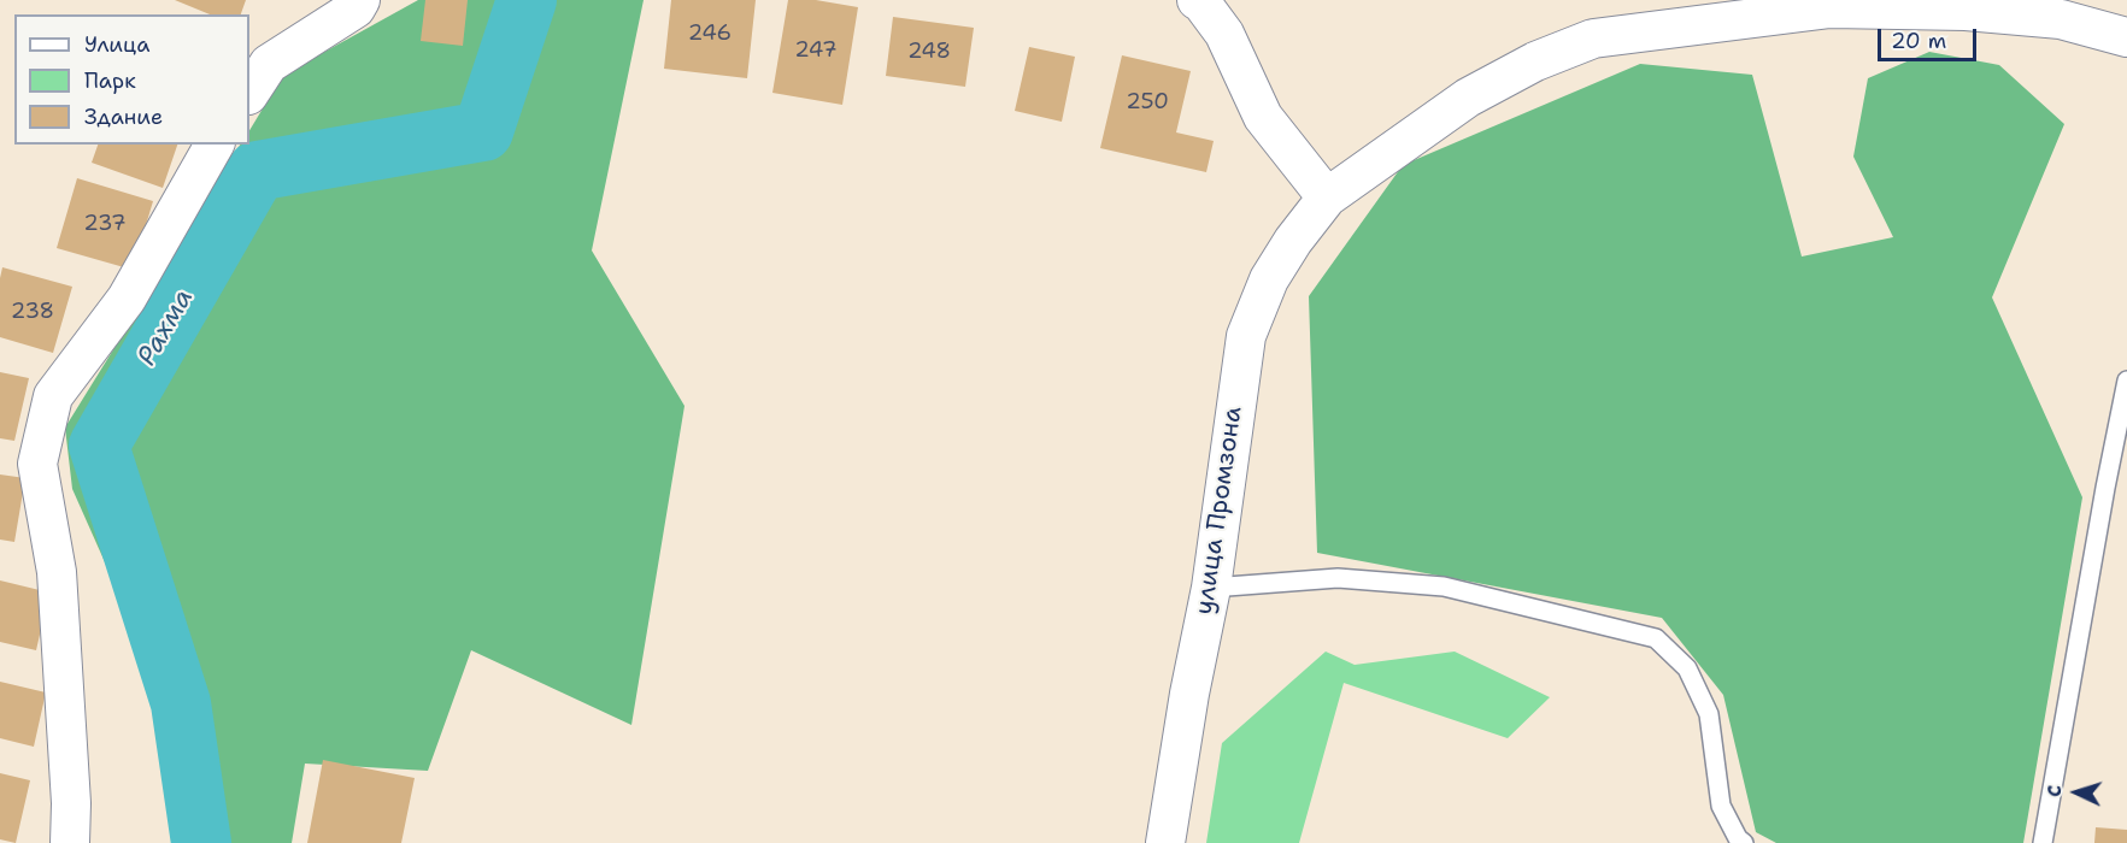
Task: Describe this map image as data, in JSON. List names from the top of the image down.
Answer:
{
  "streets": {
    "street": ["улица Промзона"]
  },
  "water": ["Рахма"],
  "house_numbers": [
    "246",
    "247",
    "248",
    "250",
    "237",
    "238"
  ],
  "legend": ["Улица", "Парк", "Здание"],
  "scale_bar": "20 m",
  "north": "left"
}
